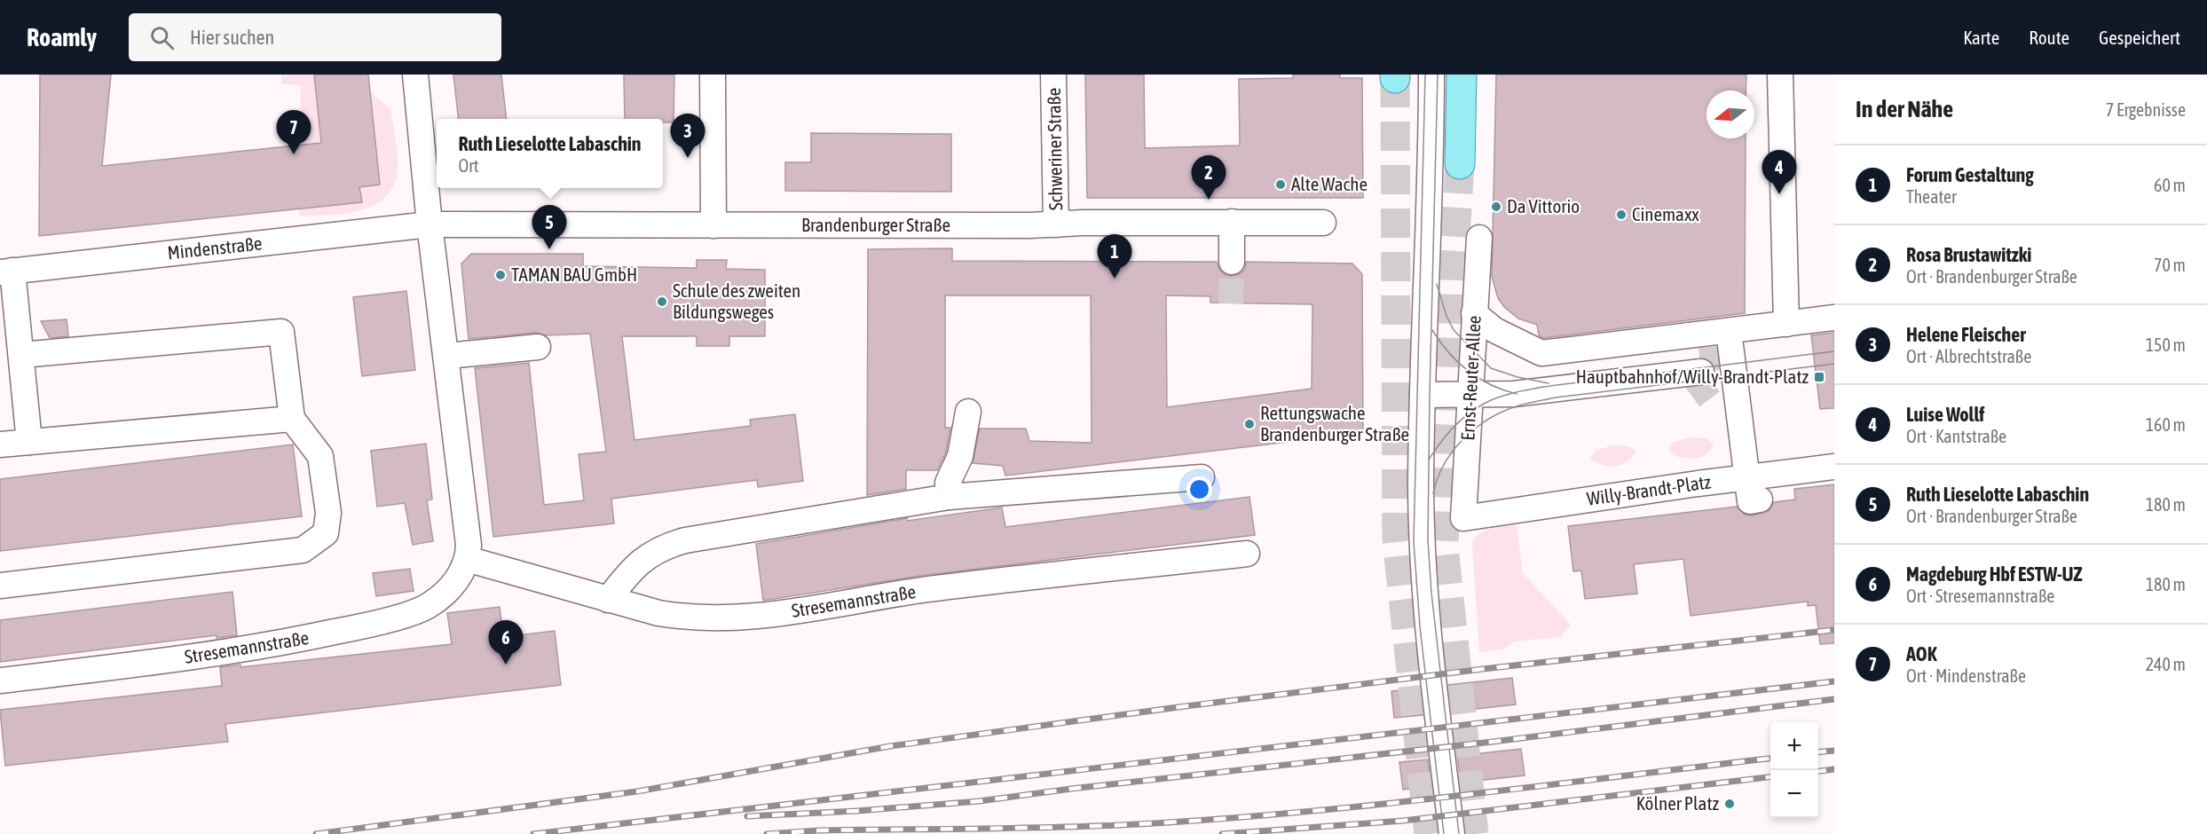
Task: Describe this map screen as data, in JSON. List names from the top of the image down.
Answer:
{
  "streets": {
    "street": [
      "Schweriner Straße",
      "Brandenburger Straße",
      "Mindenstraße",
      "Ernst-Reuter-Allee",
      "Willy-Brandt-Platz",
      "Stresemannstraße"
    ]
  },
  "crossings": [
    ["Schweriner Straße", "Brandenburger Straße"],
    ["Brandenburger Straße", "Mindenstraße"],
    ["Brandenburger Straße", "Stresemannstraße"],
    ["Mindenstraße", "Stresemannstraße"],
    ["Ernst-Reuter-Allee", "Willy-Brandt-Platz"]
  ],
  "places": {
    "other": [
      "Alte Wache",
      "Da Vittorio",
      "Cinemaxx",
      "TAMAN BAU GmbH",
      "Schule des zweiten Bildungsweges",
      "Rettungswache Brandenburger Straße",
      "Kölner Platz"
    ],
    "transit": ["Hauptbahnhof/Willy-Brandt-Platz"]
  },
  "north": "left",
  "page": {
    "header": "Roamly",
    "search": "Hier suchen",
    "nav": ["Karte", "Route", "Gespeichert"],
    "heading": ["In der Nähe", "7 Ergebnisse"],
    "pins": [
      "7",
      "3",
      "4",
      "2",
      "5",
      "1",
      "6"
    ],
    "popup": ["Ruth Lieselotte Labaschin", "Ort"],
    "list": [
      {
        "mark": "1",
        "name": "Forum Gestaltung",
        "note": "Theater",
        "value": "60 m"
      },
      {
        "mark": "2",
        "name": "Rosa Brustawitzki",
        "note": "Ort · Brandenburger Straße",
        "value": "70 m"
      },
      {
        "mark": "3",
        "name": "Helene Fleischer",
        "note": "Ort · Albrechtstraße",
        "value": "150 m"
      },
      {
        "mark": "4",
        "name": "Luise Wollf",
        "note": "Ort · Kantstraße",
        "value": "160 m"
      },
      {
        "mark": "5",
        "name": "Ruth Lieselotte Labaschin",
        "note": "Ort · Brandenburger Straße",
        "value": "180 m"
      },
      {
        "mark": "6",
        "name": "Magdeburg Hbf ESTW-UZ",
        "note": "Ort · Stresemannstraße",
        "value": "180 m"
      },
      {
        "mark": "7",
        "name": "AOK",
        "note": "Ort · Mindenstraße",
        "value": "240 m"
      }
    ],
    "map_buttons": ["+", "−"]
  }
}
